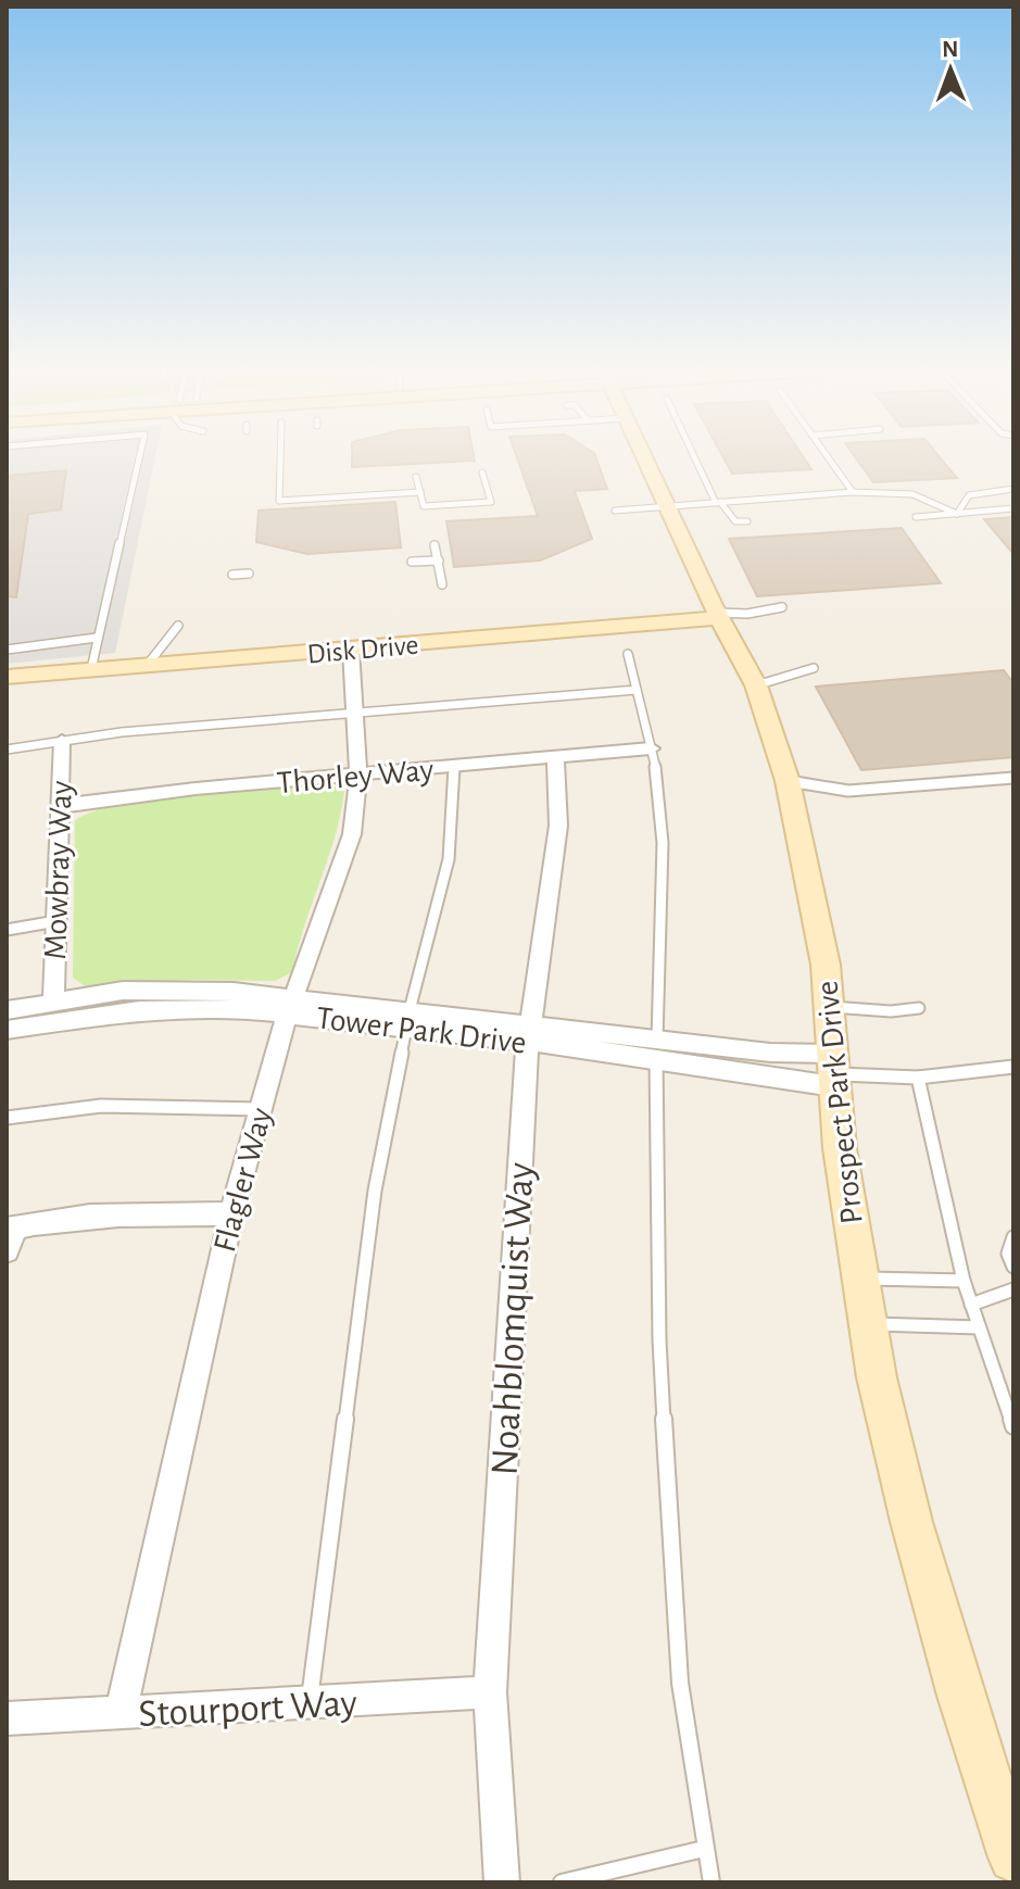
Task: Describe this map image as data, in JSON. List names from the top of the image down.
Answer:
{
  "streets": {
    "street": [
      "Disk Drive",
      "Thorley Way",
      "Mowbray Way",
      "Tower Park Drive",
      "Prospect Park Drive",
      "Flagler Way",
      "Noahblomquist Way",
      "Stourport Way"
    ]
  },
  "crossings": [
    ["Disk Drive", "Prospect Park Drive"],
    ["Disk Drive", "Flagler Way"],
    ["Thorley Way", "Mowbray Way"],
    ["Thorley Way", "Flagler Way"],
    ["Thorley Way", "Noahblomquist Way"],
    ["Mowbray Way", "Tower Park Drive"],
    ["Tower Park Drive", "Prospect Park Drive"],
    ["Tower Park Drive", "Flagler Way"],
    ["Tower Park Drive", "Noahblomquist Way"],
    ["Flagler Way", "Stourport Way"],
    ["Noahblomquist Way", "Stourport Way"]
  ],
  "north": "top"
}
